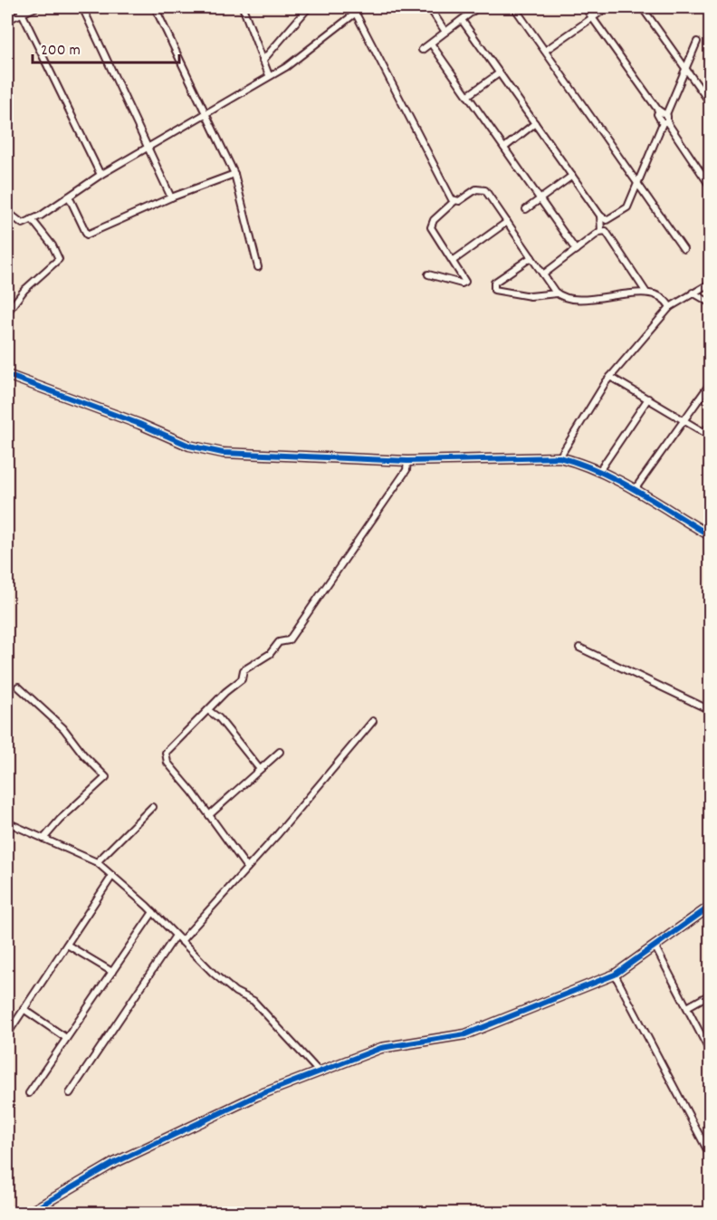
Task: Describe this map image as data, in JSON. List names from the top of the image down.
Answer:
{
  "scale_bar": "200 m"
}
